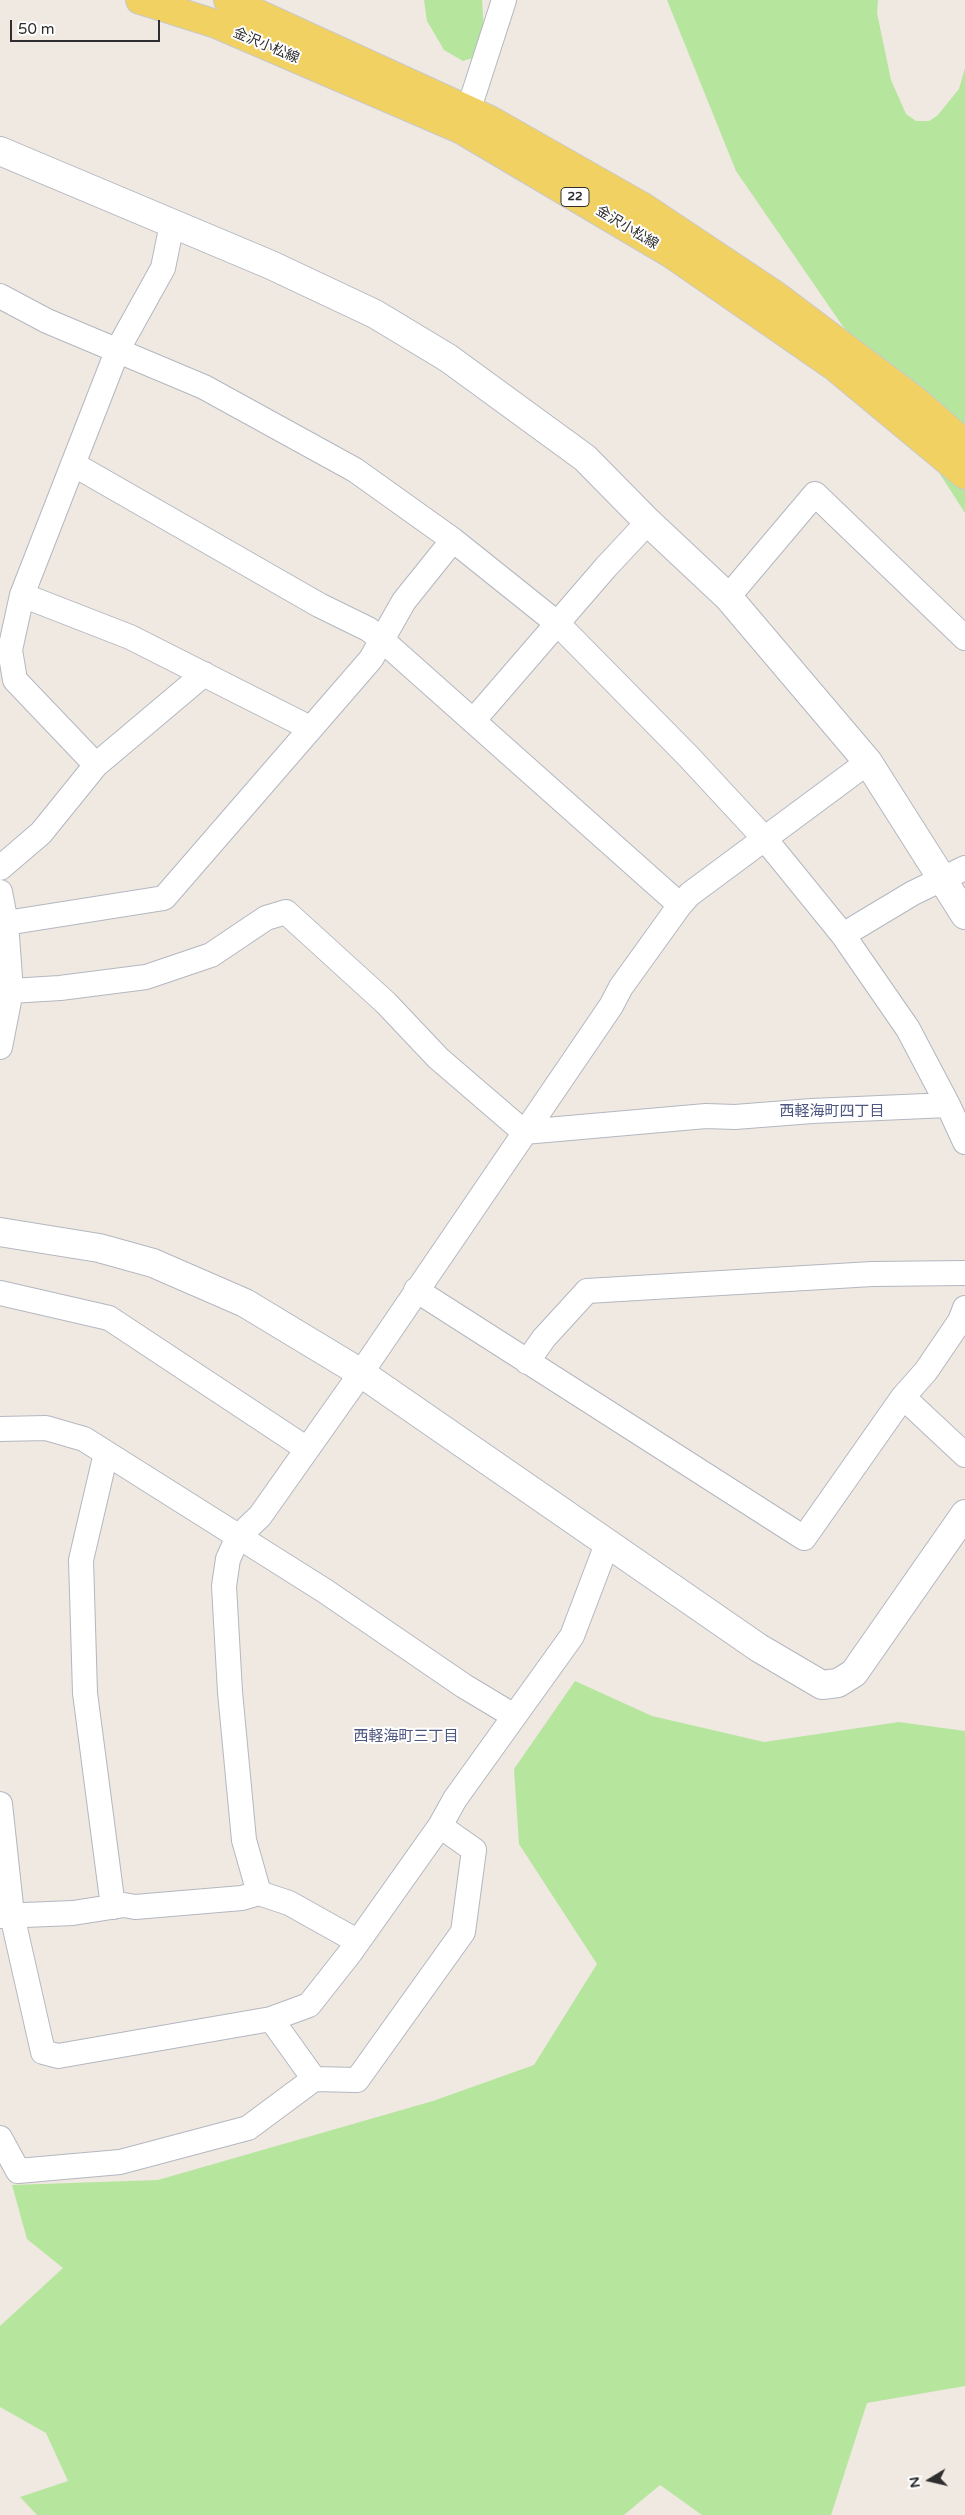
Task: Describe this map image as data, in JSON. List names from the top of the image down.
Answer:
{
  "streets": {
    "main road": ["金沢小松線", "22"]
  },
  "districts": ["西軽海町四丁目", "西軽海町三丁目"],
  "scale_bar": "50 m",
  "north": "left"
}
